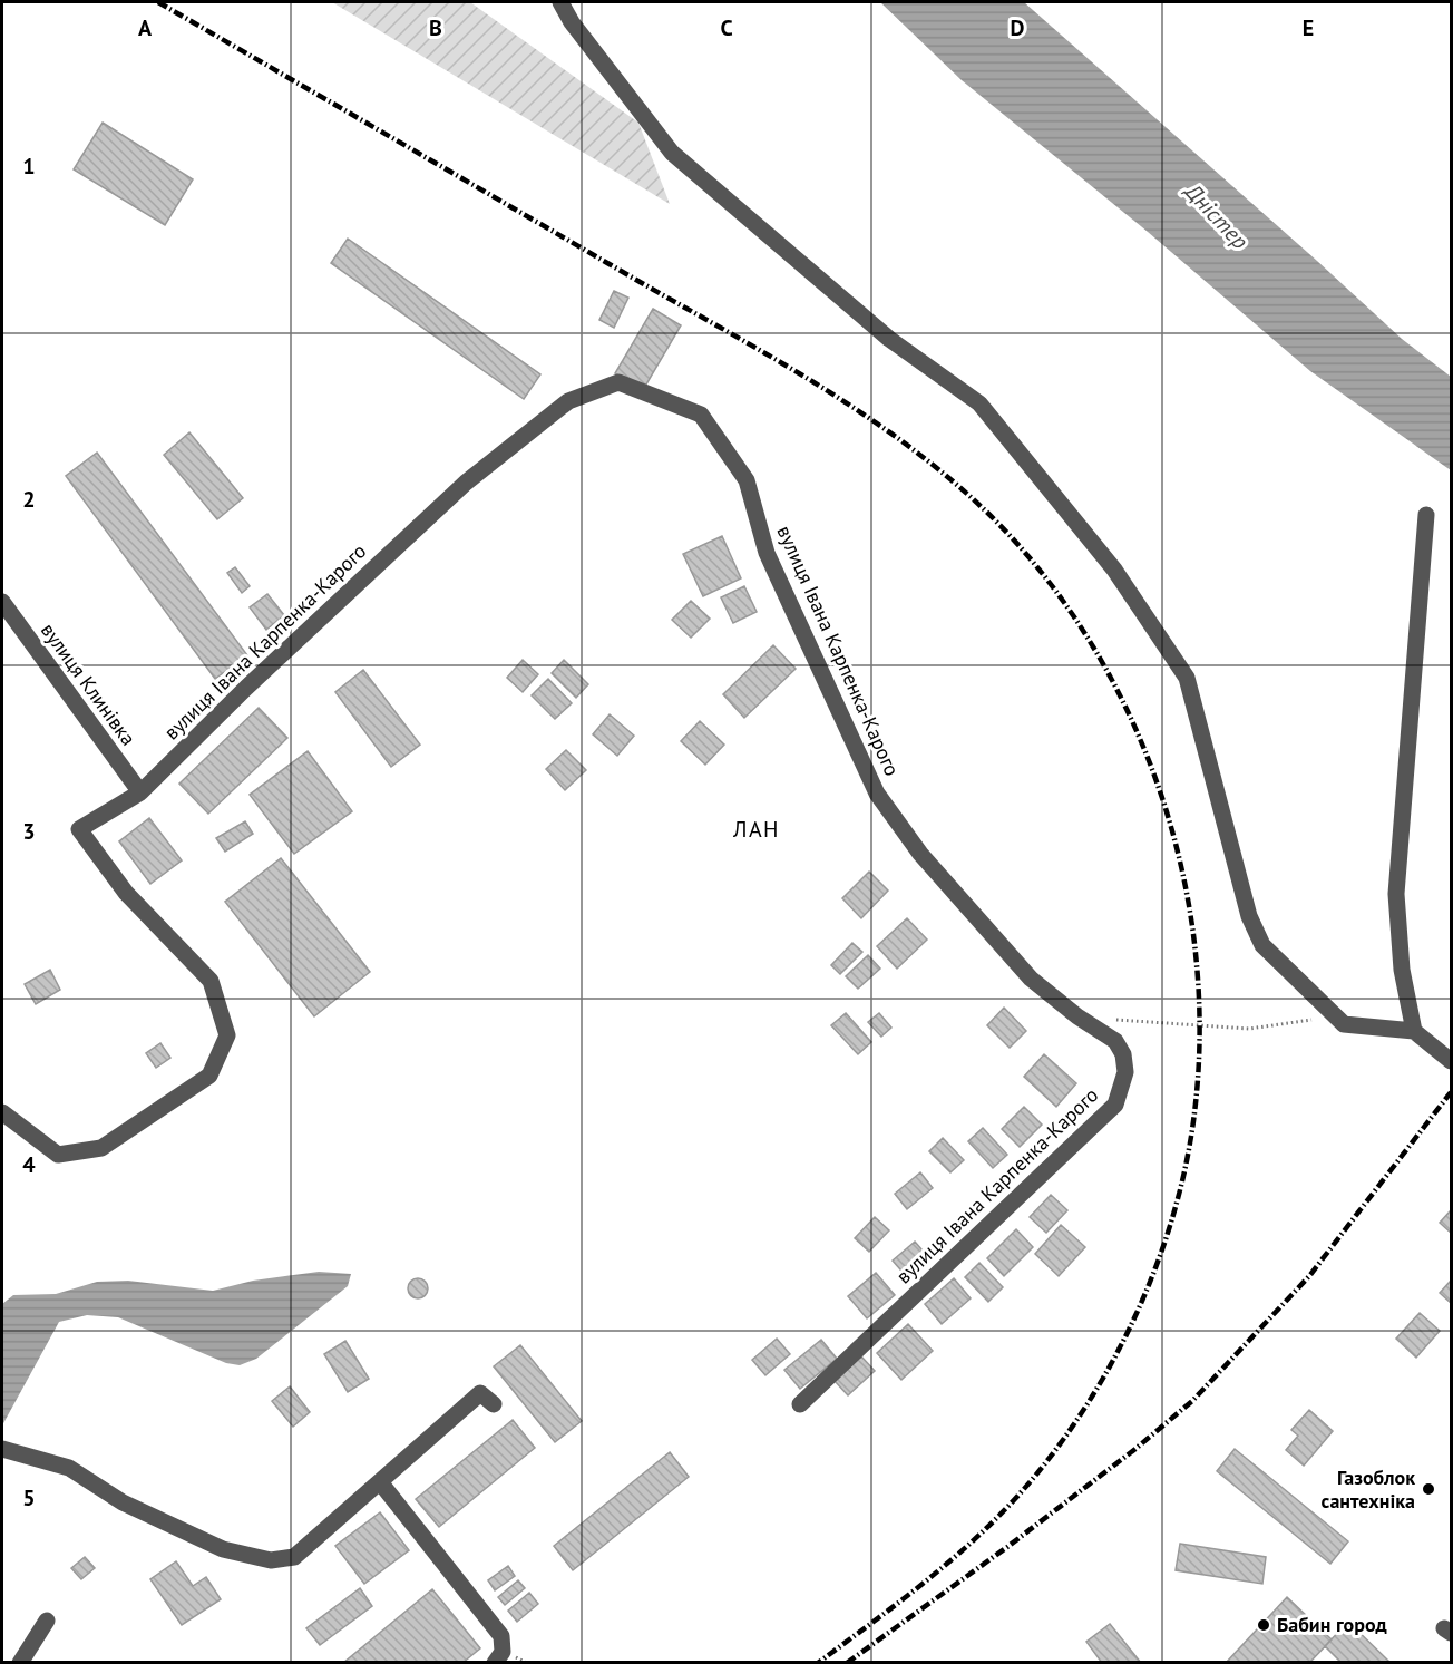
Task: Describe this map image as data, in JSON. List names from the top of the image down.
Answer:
{
  "streets": {
    "street": ["вулиця Івана Карпенка-Карого", "вулиця Клинівка"]
  },
  "crossings": [
    ["вулиця Івана Карпенка-Карого", "вулиця Клинівка"]
  ],
  "districts": ["ЛАН"],
  "water": ["Дністер"],
  "places": ["Газоблок сантехніка", "Бабин город"],
  "grid": {
    "columns": [
      "A",
      "B",
      "C",
      "D",
      "E"
    ],
    "rows": [
      "1",
      "2",
      "3",
      "4",
      "5"
    ]
  }
}
